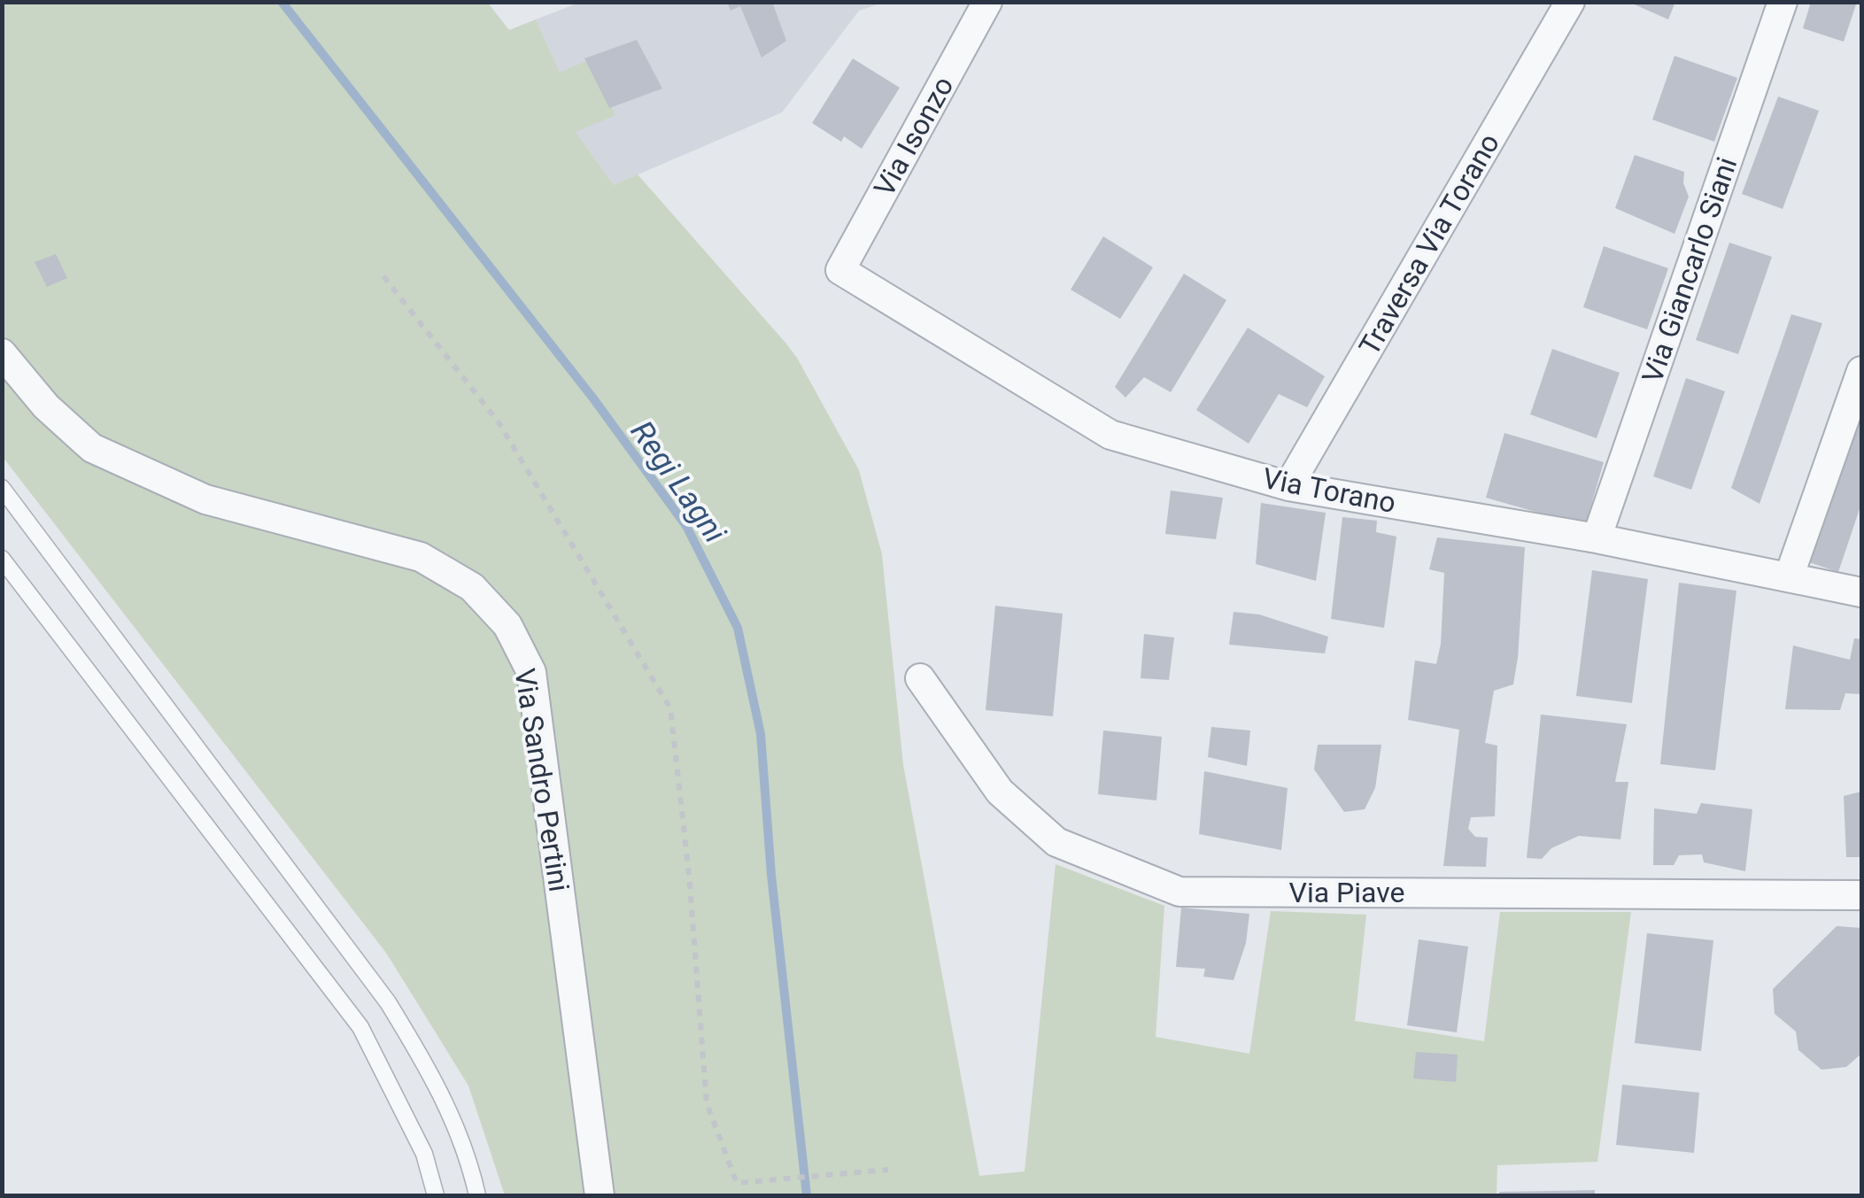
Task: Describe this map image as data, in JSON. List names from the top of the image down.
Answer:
{
  "streets": {
    "street": [
      "Via Isonzo",
      "Traversa Via Torano",
      "Via Giancarlo Siani",
      "Via Torano",
      "Via Sandro Pertini",
      "Via Piave"
    ]
  },
  "crossings": [
    ["Via Isonzo", "Via Torano"],
    ["Traversa Via Torano", "Via Torano"],
    ["Via Giancarlo Siani", "Via Torano"]
  ],
  "water": ["Regi Lagni"]
}
